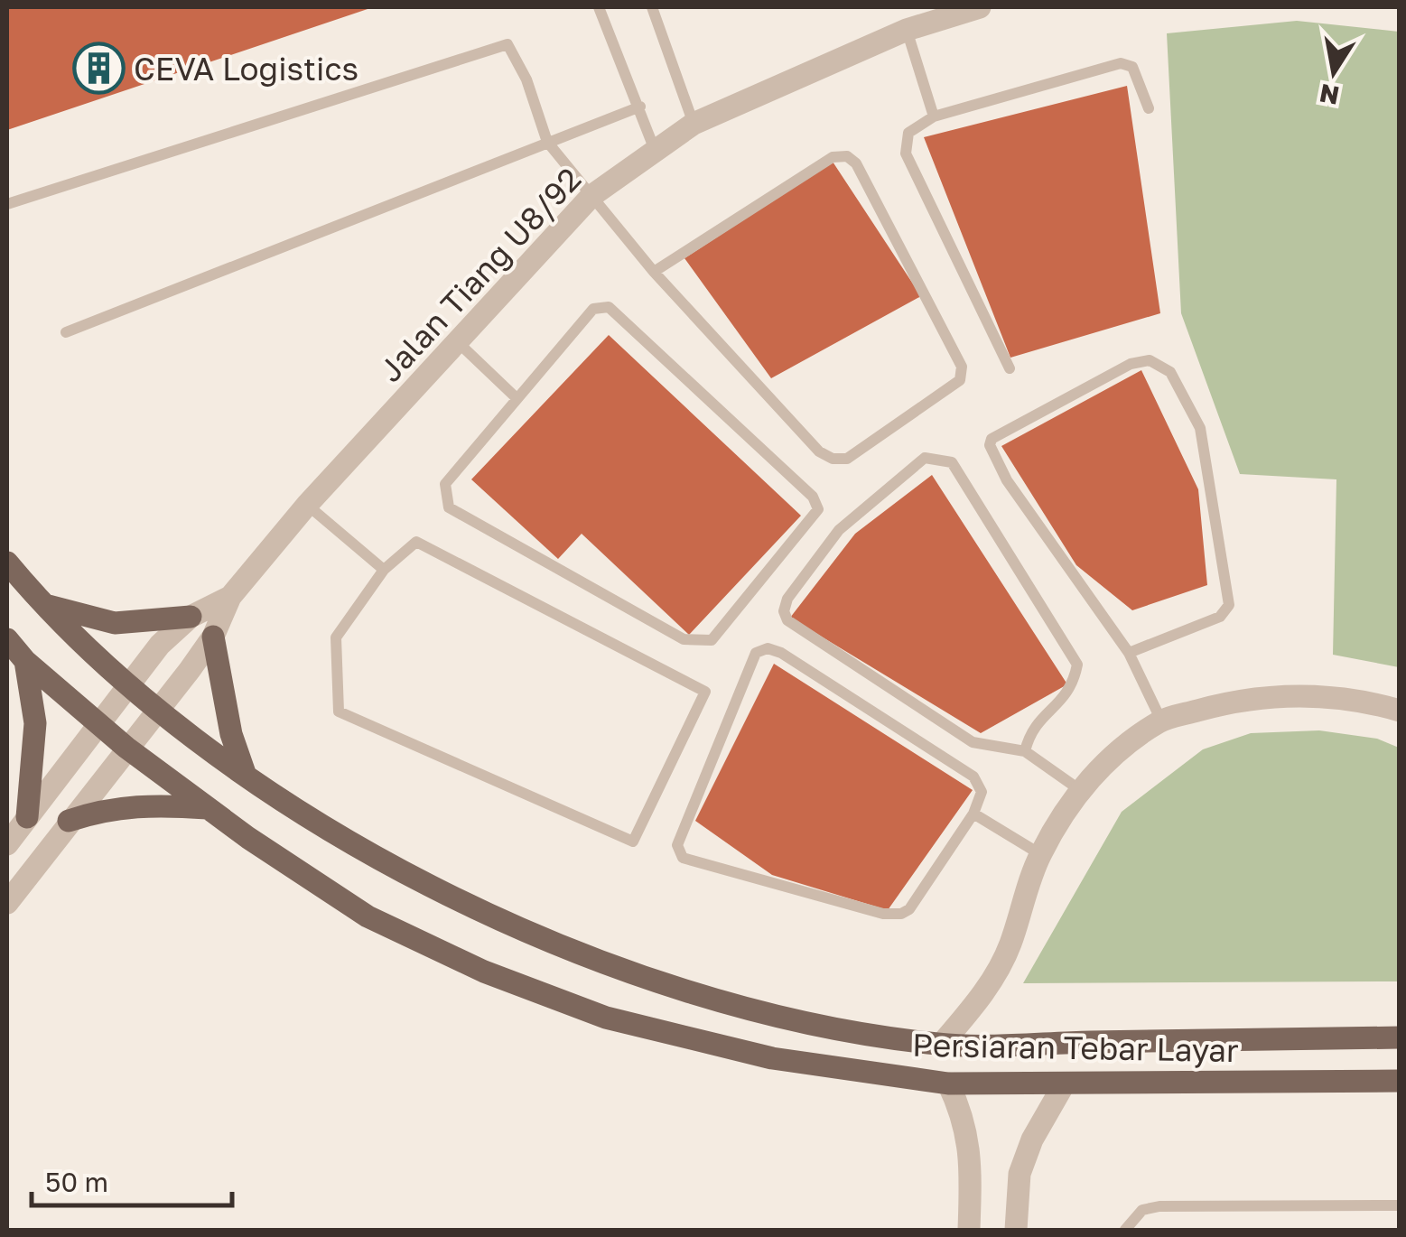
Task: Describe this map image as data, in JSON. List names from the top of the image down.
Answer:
{
  "streets": {
    "main road": ["Persiaran Tebar Layar"],
    "street": ["Jalan Tiang U8/92"]
  },
  "crossings": [
    ["Jalan Tiang U8/92", "Persiaran Tebar Layar"]
  ],
  "places": {
    "building": ["CEVA Logistics"]
  },
  "scale_bar": "50 m",
  "north": "bottom"
}
